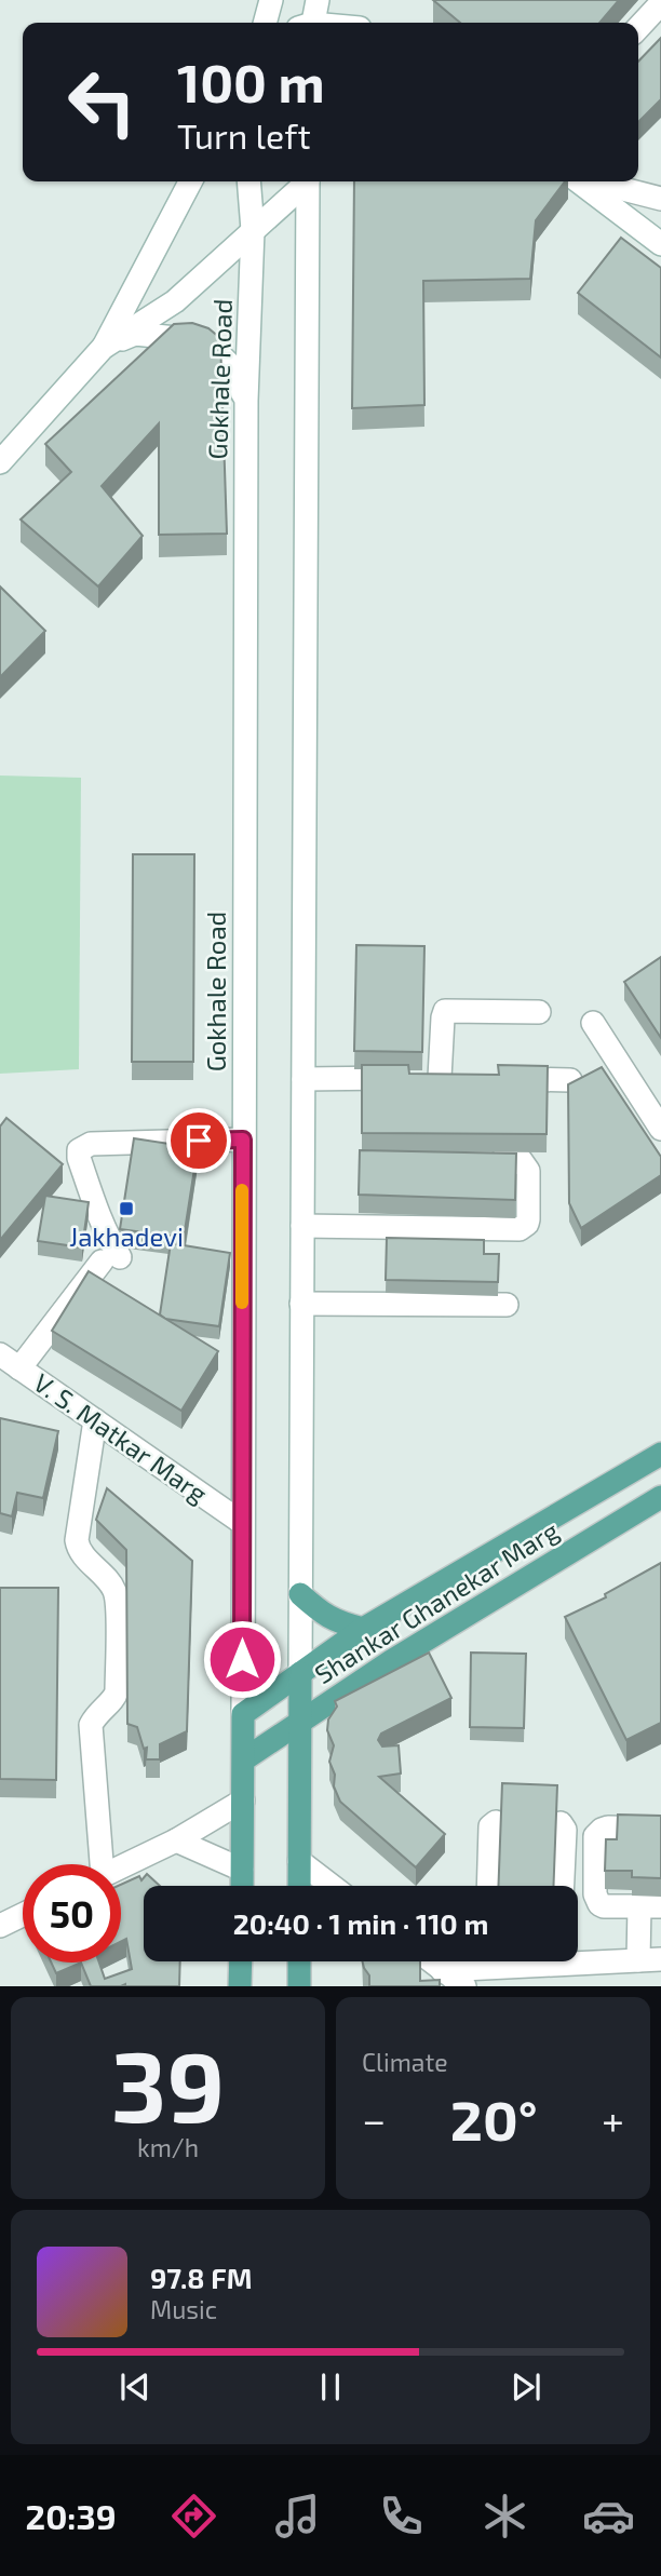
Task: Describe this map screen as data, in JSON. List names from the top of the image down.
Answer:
{
  "streets": {
    "main road": ["Gokhale Road", "V. S. Matkar Marg", "Shankar Ghanekar Marg"]
  },
  "crossings": [
    ["Gokhale Road", "V. S. Matkar Marg"],
    ["Gokhale Road", "Shankar Ghanekar Marg"]
  ],
  "places": {
    "transit": ["Jakhadevi"]
  },
  "page": {
    "turn": ["100 m", "Turn left"],
    "limit": "50",
    "trip": "20:40 · 1 min · 110 m",
    "tile": [
      ["39", "km/h"],
      "Climate"
    ],
    "heat": ["−", "20°", "+"],
    "song": ["97.8 FM", "Music"],
    "tabs": "20:39"
  }
}
